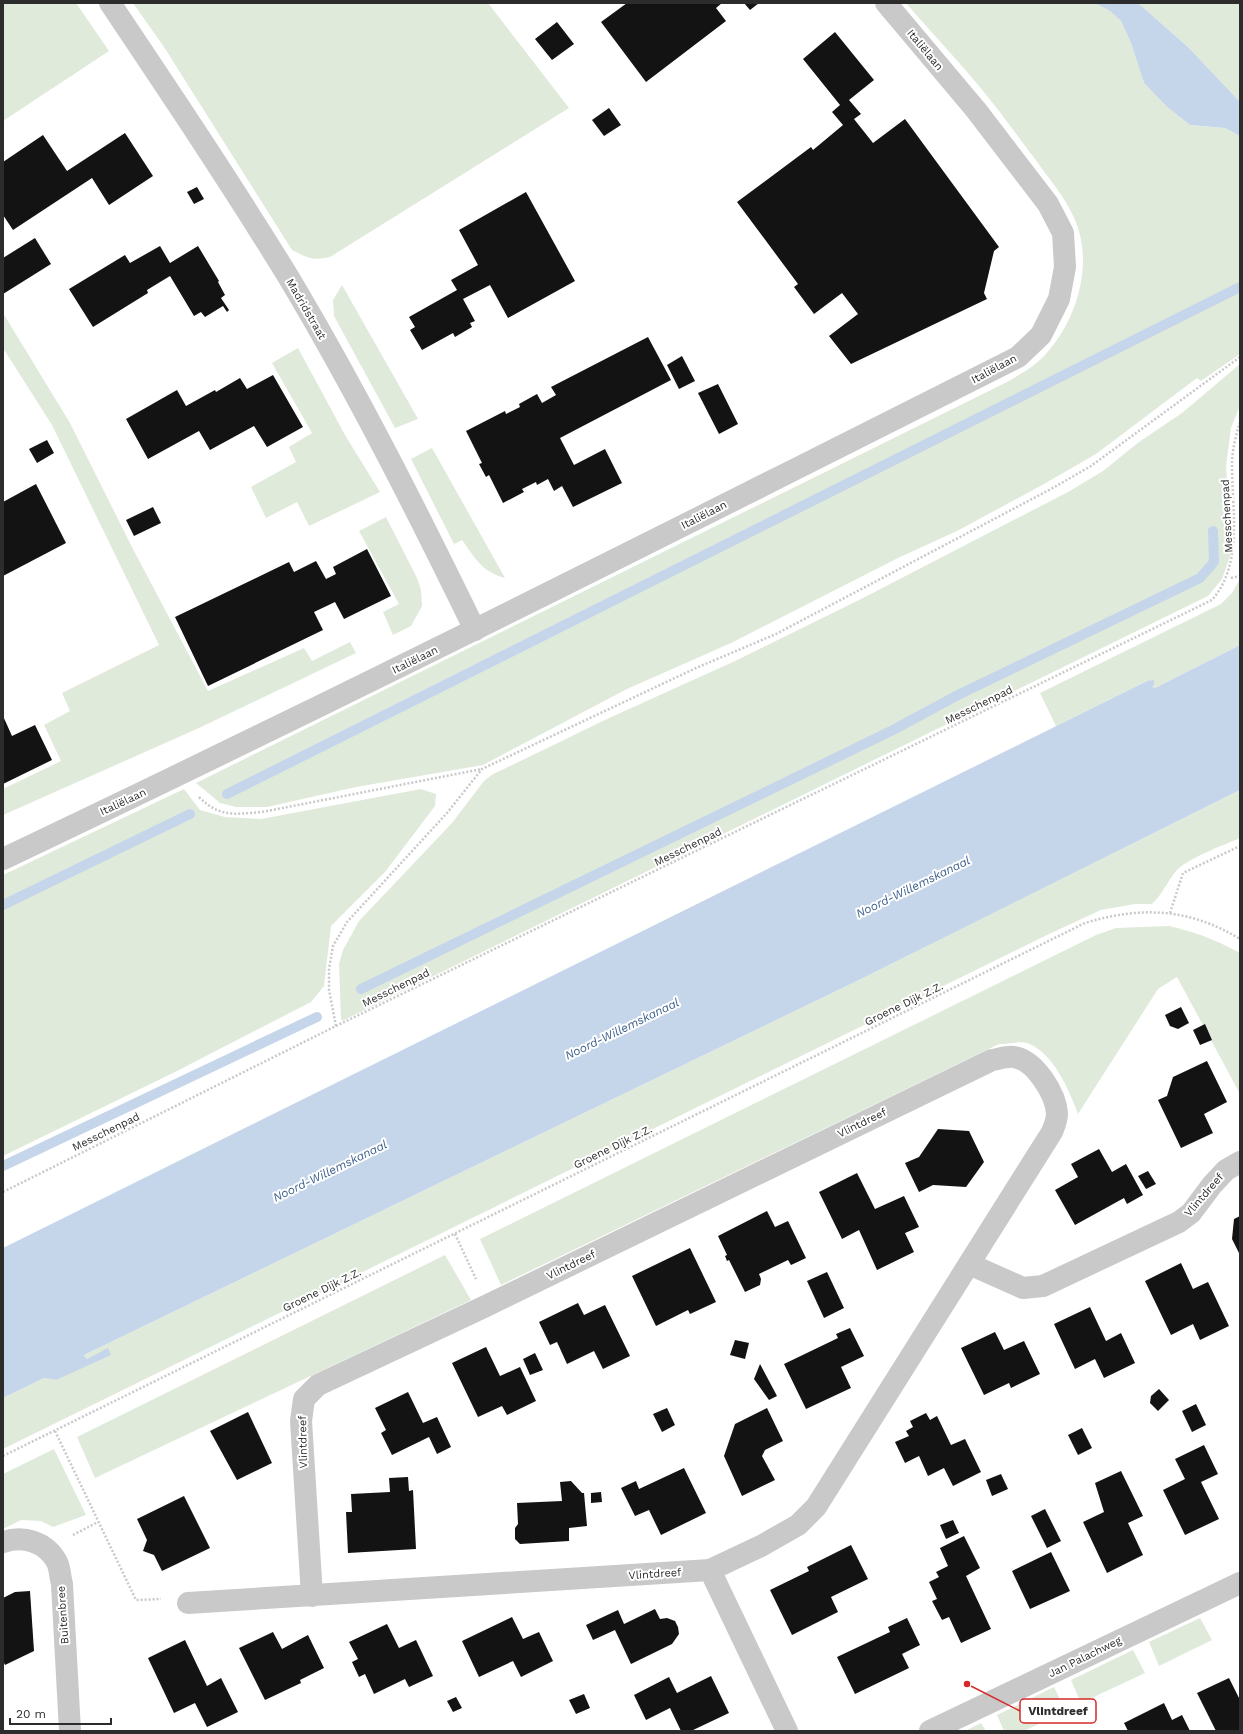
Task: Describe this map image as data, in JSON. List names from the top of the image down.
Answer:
{
  "streets": {
    "street": [
      "Italiëlaan",
      "Madridstraat",
      "Vlintdreef",
      "Buitenbree",
      "Jan Palachweg"
    ],
    "path": ["Messchenpad", "Groene Dijk Z.Z."]
  },
  "crossings": [
    ["Italiëlaan", "Madridstraat"]
  ],
  "water": ["Noord-Willemskanaal"],
  "places": ["Vlintdreef"],
  "scale_bar": "20 m"
}
